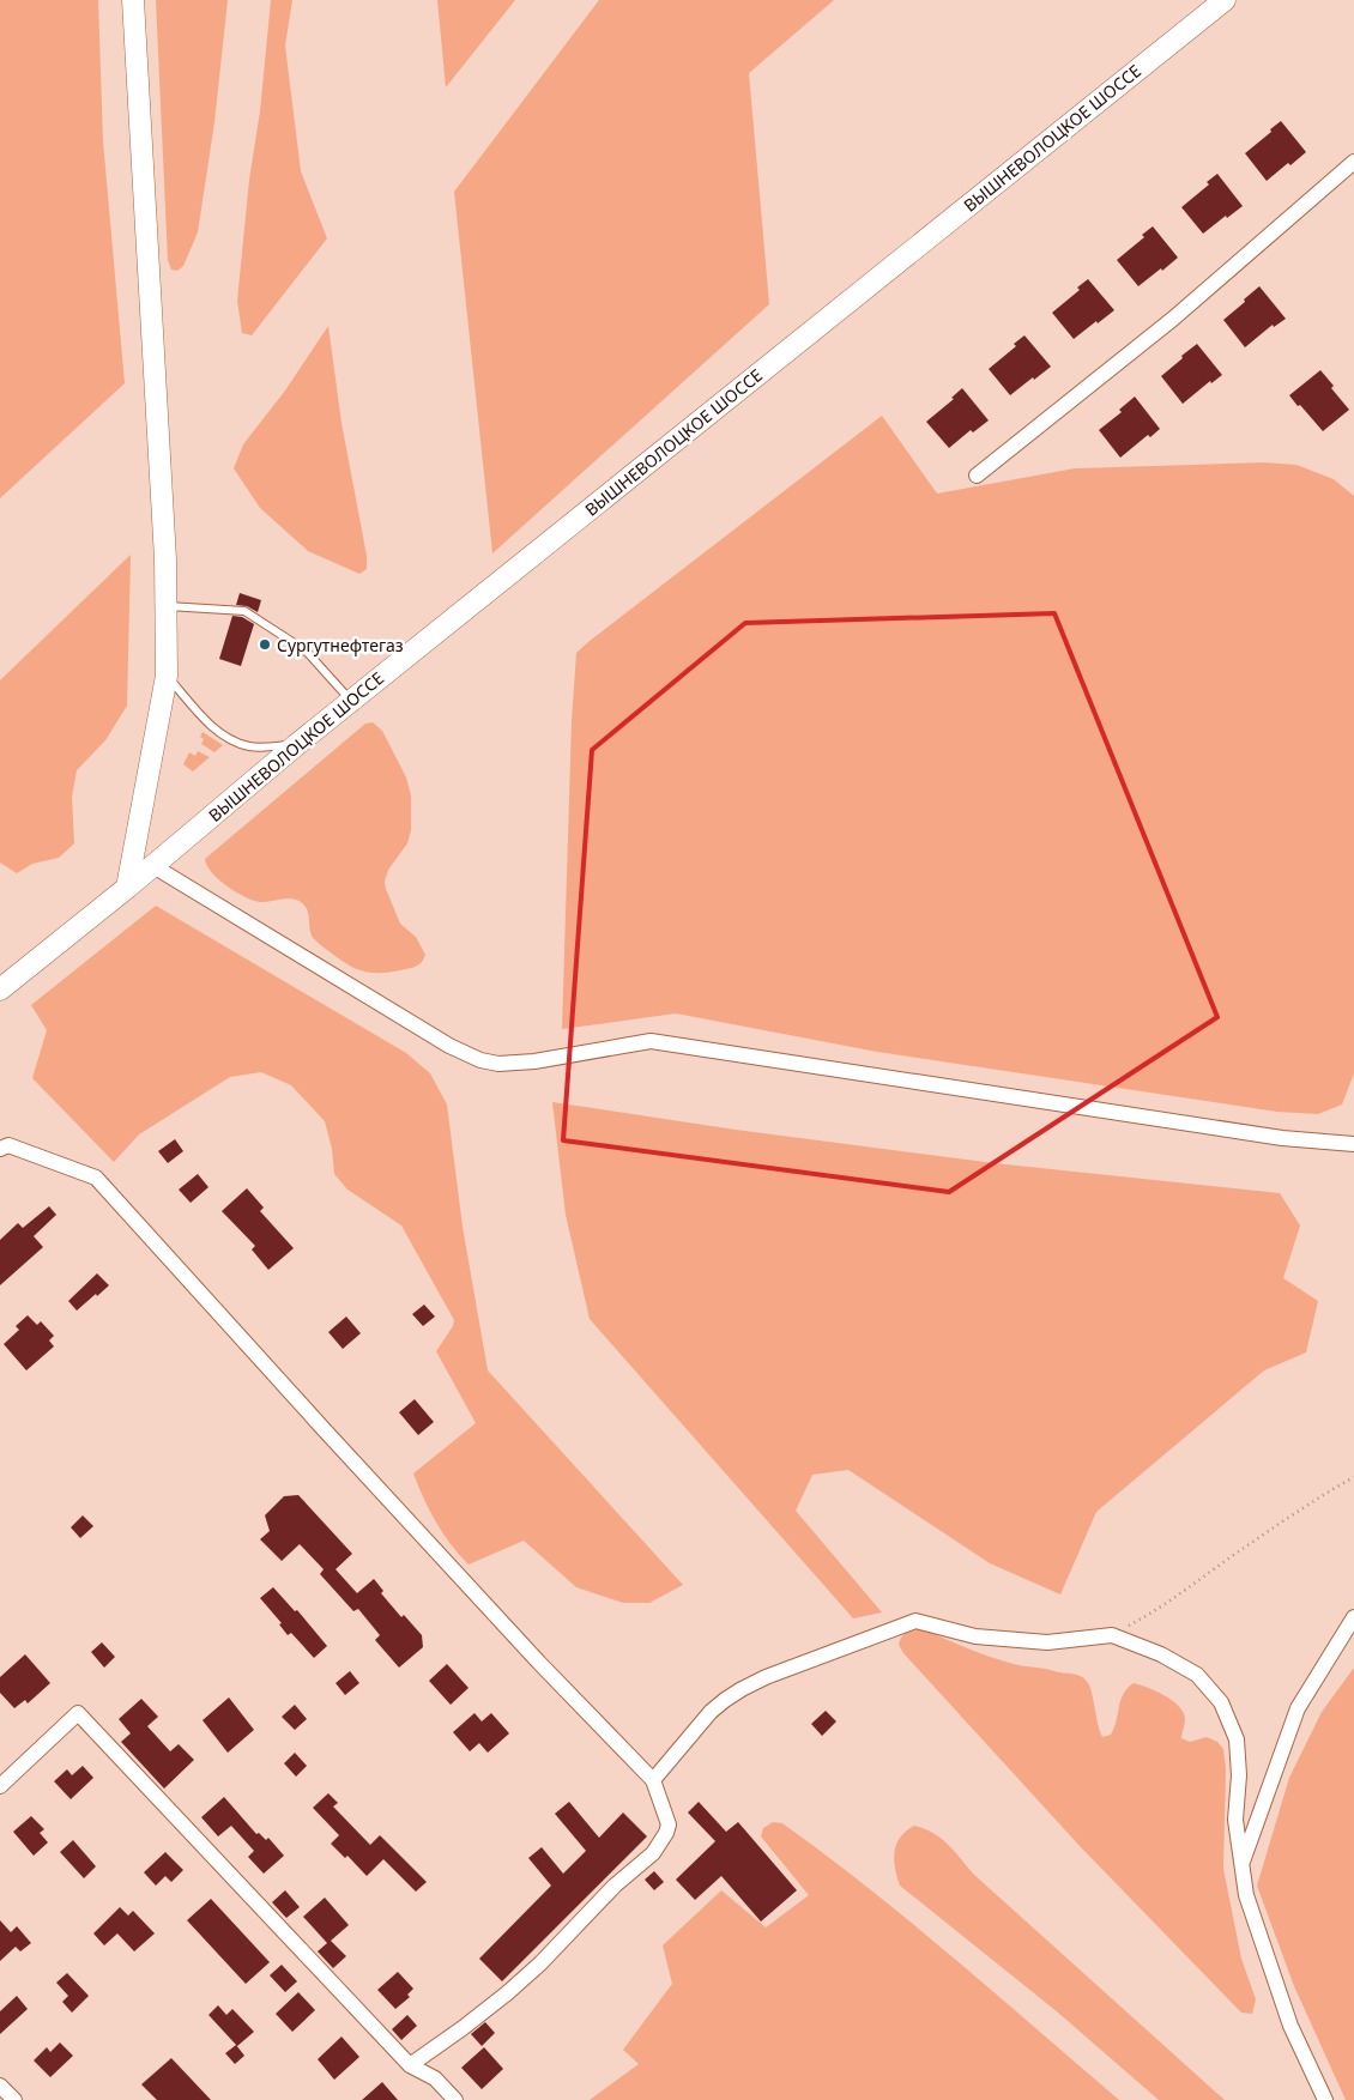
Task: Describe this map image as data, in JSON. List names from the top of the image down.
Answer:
{
  "streets": {
    "main road": ["ВЫШНЕВОЛОЦКОЕ ШОССЕ"]
  },
  "places": ["Сургутнефтегаз"]
}
